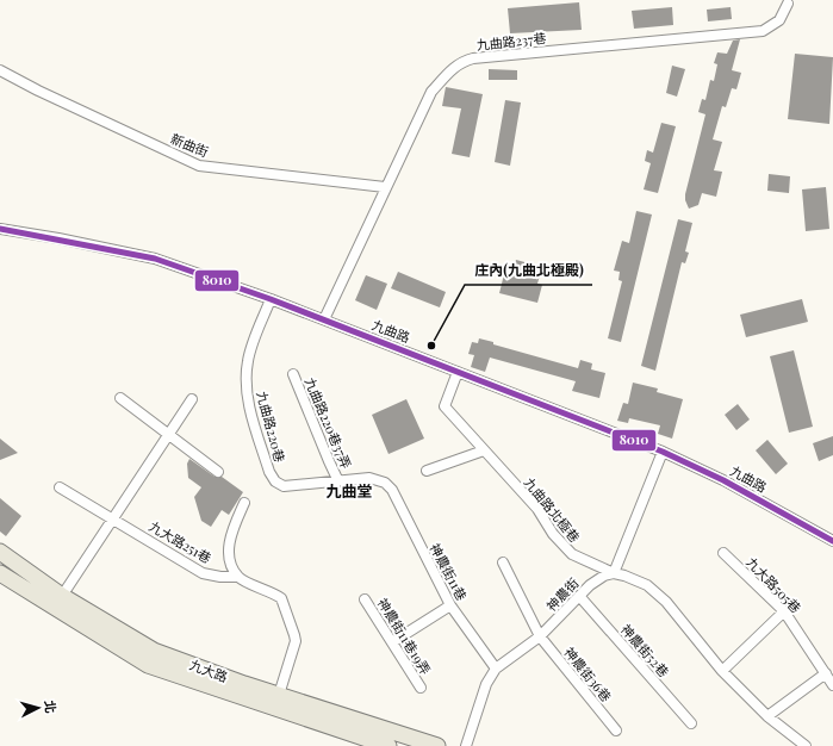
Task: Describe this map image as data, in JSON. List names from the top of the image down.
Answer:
{
  "streets": {
    "main road": ["九大路"],
    "street": [
      "九曲路237巷",
      "新曲街",
      "九曲路",
      "九曲路220巷37弄",
      "九曲路220巷",
      "九曲路北極巷",
      "九大路251巷",
      "神農街11巷",
      "九大路505巷",
      "神農街",
      "神農街11巷19弄",
      "神農街52巷",
      "神農街36巷"
    ]
  },
  "crossings": [
    ["九曲路237巷", "新曲街"],
    ["九曲路237巷", "九曲路"],
    ["九曲路", "九曲路220巷"],
    ["九曲路", "九曲路北極巷"],
    ["九曲路220巷37弄", "九曲路220巷"],
    ["九曲路220巷", "神農街11巷"],
    ["九曲路北極巷", "神農街"],
    ["神農街11巷", "神農街"],
    ["神農街", "神農街52巷"],
    ["神農街", "神農街36巷"]
  ],
  "districts": ["九曲堂"],
  "places": ["庄內(九曲北極殿)"],
  "lines": ["transit line 8010"],
  "north": "right"
}
